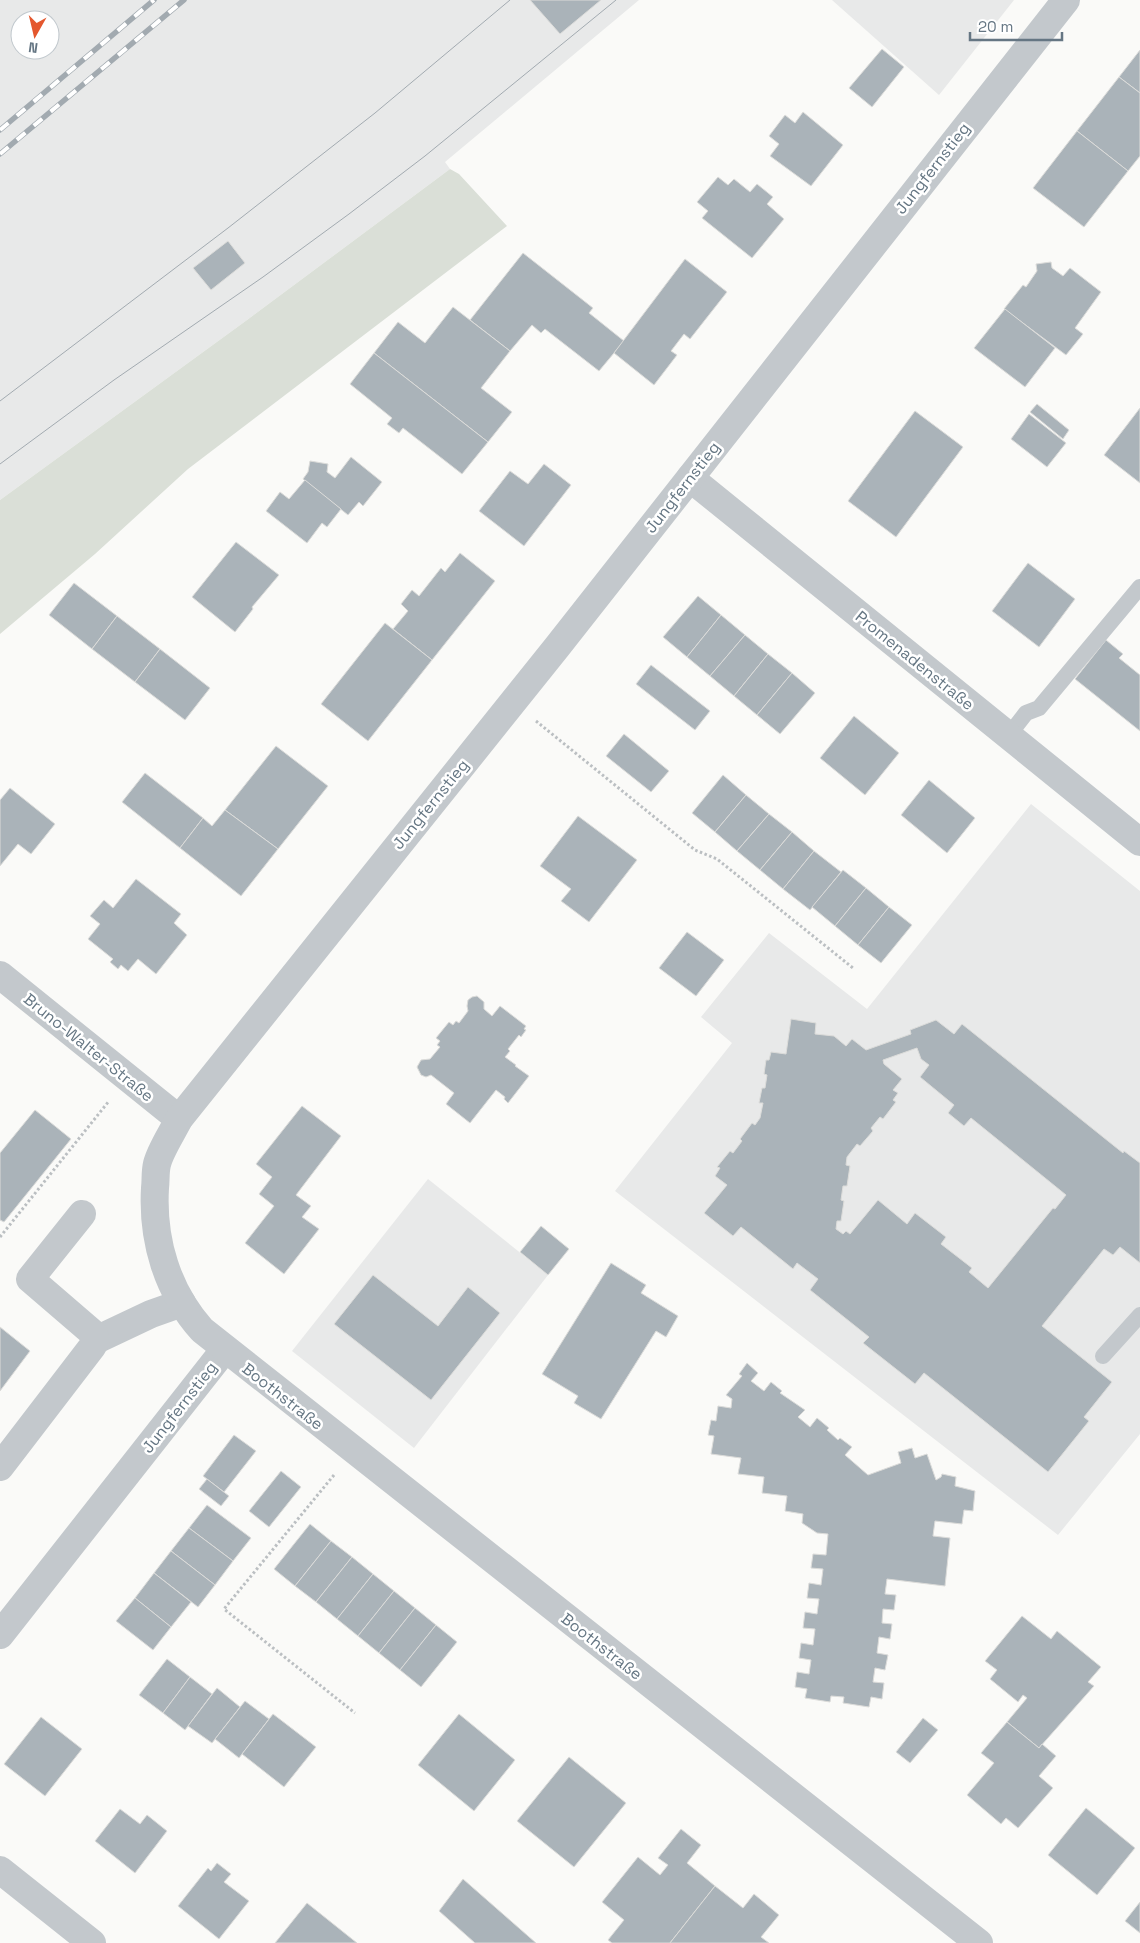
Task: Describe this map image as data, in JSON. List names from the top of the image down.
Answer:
{
  "streets": {
    "street": [
      "Jungfernstieg",
      "Promenadenstraße",
      "Bruno-Walter-Straße",
      "Boothstraße"
    ]
  },
  "crossings": [
    ["Jungfernstieg", "Promenadenstraße"],
    ["Jungfernstieg", "Bruno-Walter-Straße"],
    ["Jungfernstieg", "Boothstraße"]
  ],
  "scale_bar": "20 m",
  "north": "bottom"
}
